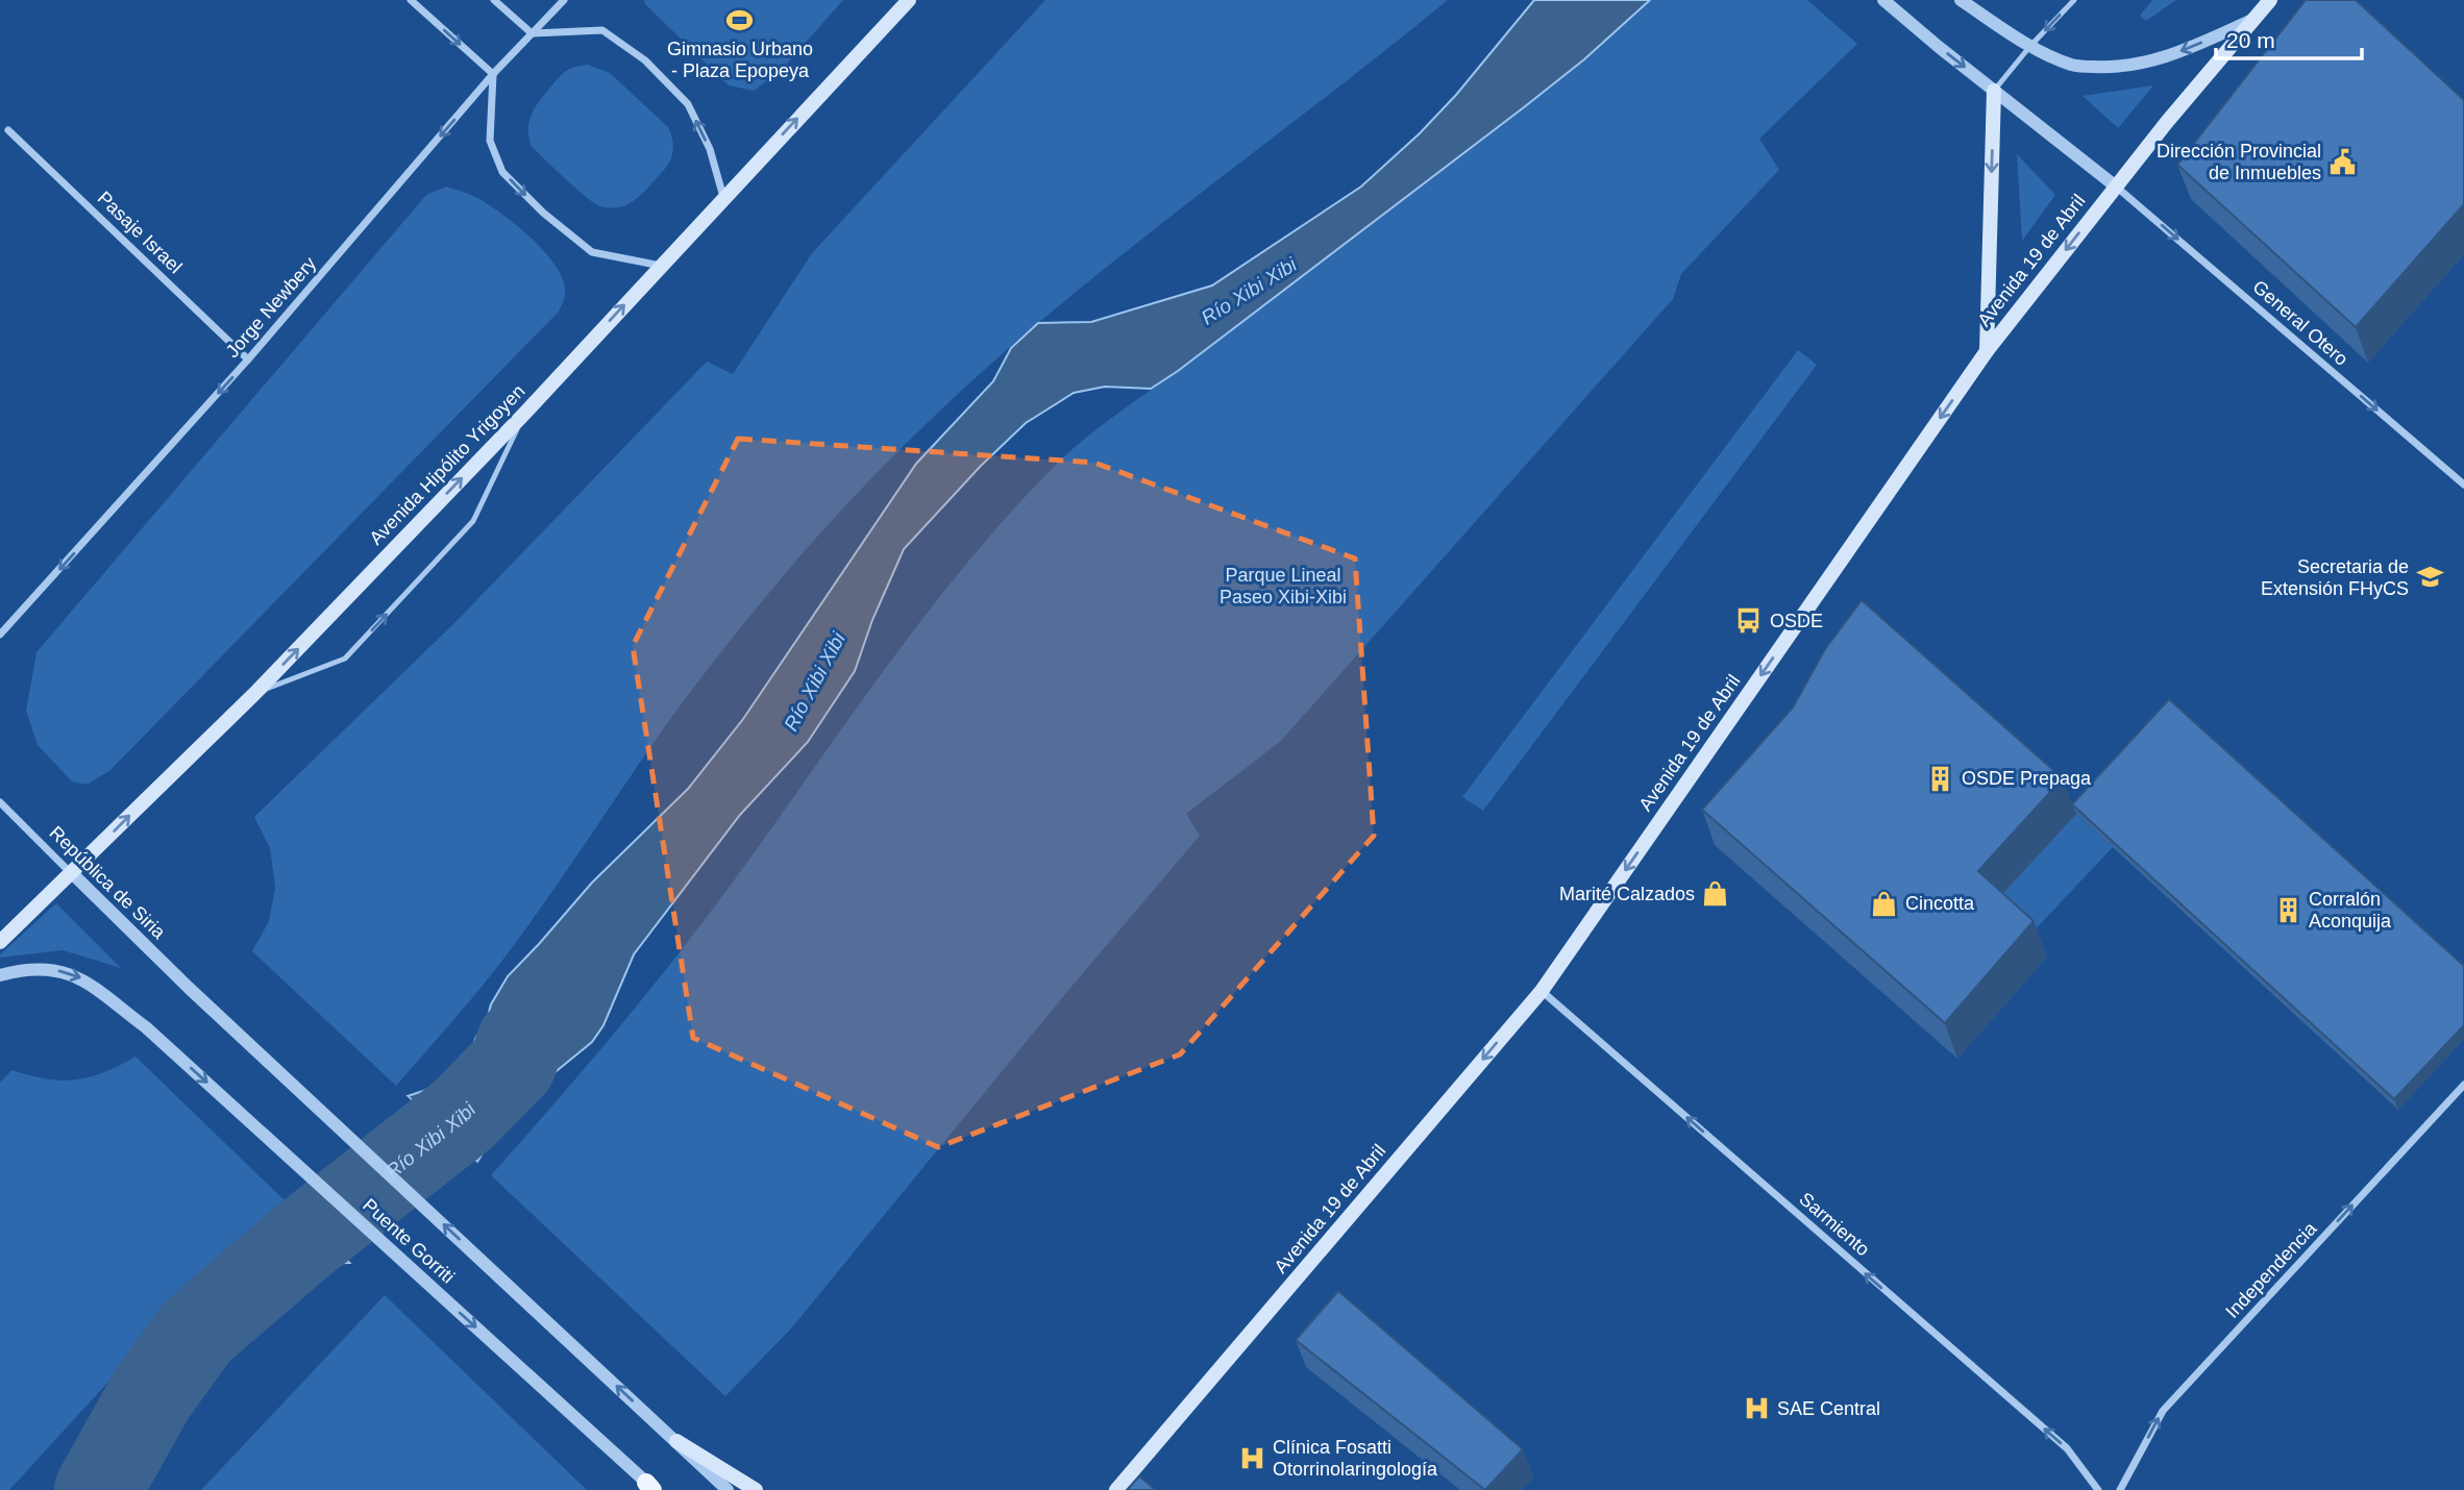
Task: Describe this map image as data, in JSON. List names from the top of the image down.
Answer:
{
  "streets": {
    "main road": ["Avenida 19 de Abril", "Avenida Hipólito Yrigoyen"],
    "street": [
      "Pasaje Israel",
      "Jorge Newbery",
      "General Otero",
      "República de Siria",
      "Sarmiento",
      "Puente Gorriti",
      "Independencia"
    ]
  },
  "crossings": [
    ["Pasaje Israel", "Jorge Newbery"],
    ["Avenida 19 de Abril", "General Otero"],
    ["Avenida 19 de Abril", "Sarmiento"],
    ["Jorge Newbery", "Avenida Hipólito Yrigoyen"],
    ["Avenida Hipólito Yrigoyen", "República de Siria"],
    ["República de Siria", "Puente Gorriti"]
  ],
  "one_way": [
    "Avenida 19 de Abril",
    "Jorge Newbery",
    "General Otero",
    "Avenida Hipólito Yrigoyen",
    "Sarmiento",
    "Independencia"
  ],
  "water": ["Río Xibi Xibi"],
  "parks": ["Parque Lineal Paseo Xibi-Xibi"],
  "places": {
    "sports": ["Gimnasio Urbano - Plaza Epopeya"],
    "public building": ["Dirección Provincial de Inmuebles"],
    "school or university": ["Secretaria de Extensión FHyCS"],
    "bus stop": ["OSDE"],
    "building": ["OSDE Prepaga", "Corralón Aconquija"],
    "shop": ["Marité Calzados", "Cincotta"],
    "hospital": ["SAE Central", "Clínica Fosatti Otorrinolaringología"]
  },
  "scale_bar": "20 m"
}
